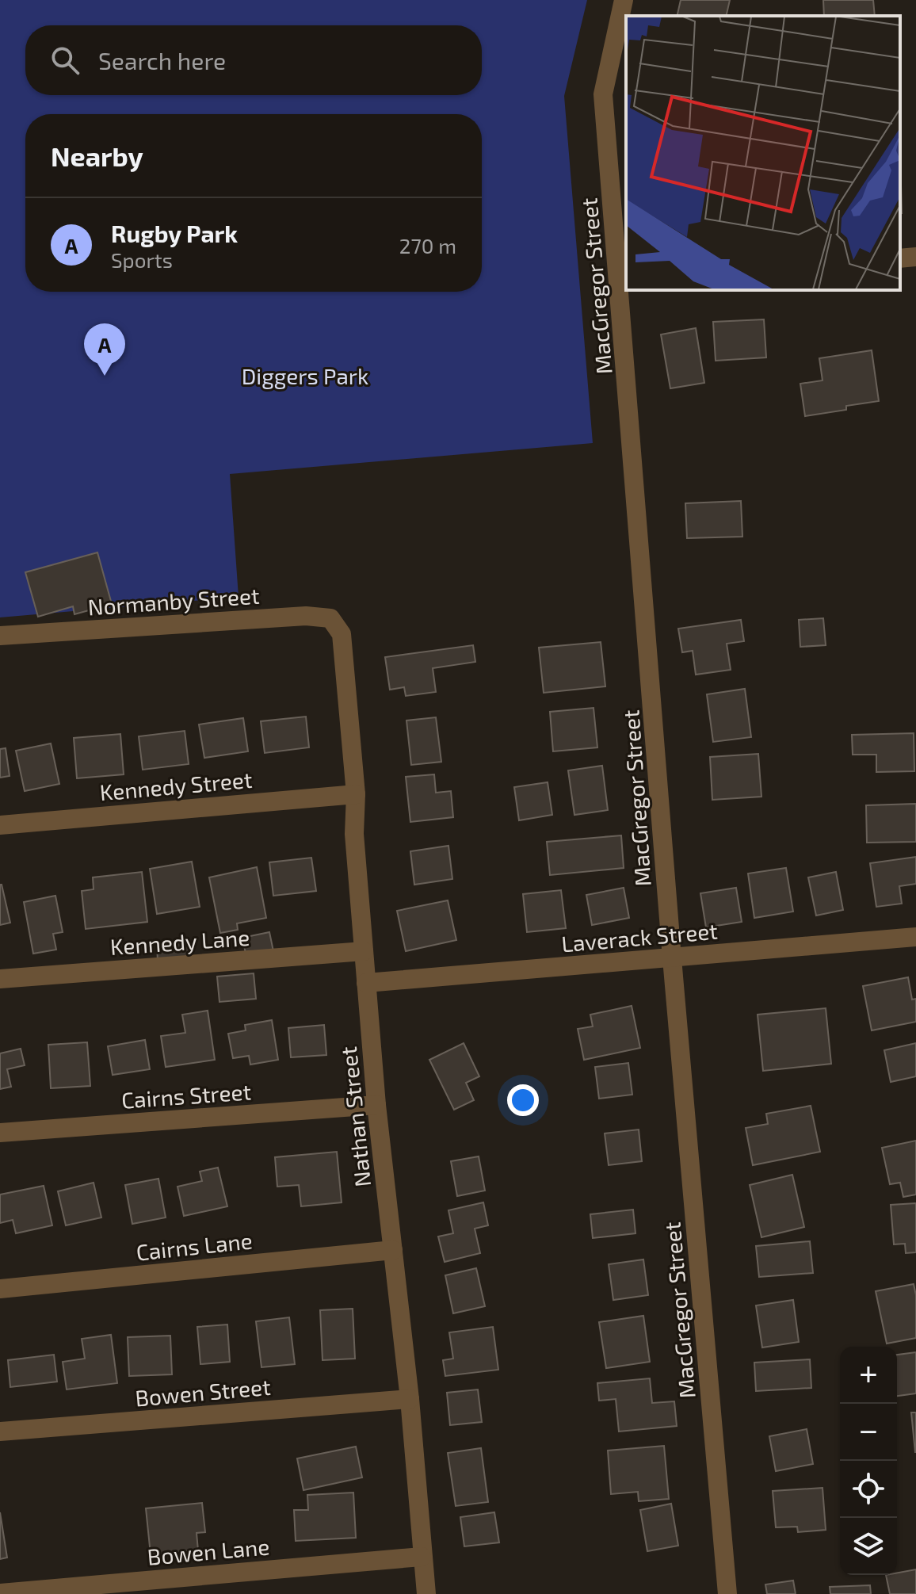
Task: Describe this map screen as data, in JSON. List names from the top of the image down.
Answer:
{
  "streets": {
    "street": [
      "MacGregor Street",
      "Normanby Street",
      "Kennedy Street",
      "Laverack Street",
      "Kennedy Lane",
      "Cairns Street",
      "Nathan Street",
      "Cairns Lane",
      "Bowen Street",
      "Bowen Lane"
    ]
  },
  "crossings": [
    ["MacGregor Street", "Laverack Street"],
    ["Normanby Street", "Nathan Street"],
    ["Kennedy Street", "Nathan Street"],
    ["Laverack Street", "Nathan Street"],
    ["Kennedy Lane", "Nathan Street"],
    ["Cairns Street", "Nathan Street"],
    ["Nathan Street", "Cairns Lane"],
    ["Nathan Street", "Bowen Street"],
    ["Nathan Street", "Bowen Lane"]
  ],
  "parks": ["Diggers Park"],
  "page": {
    "search": "Search here",
    "heading": "Nearby",
    "list": [
      {
        "mark": "A",
        "name": "Rugby Park",
        "note": "Sports",
        "value": "270 m"
      }
    ],
    "pins": "A",
    "map_buttons": ["+", "−"]
  }
}
